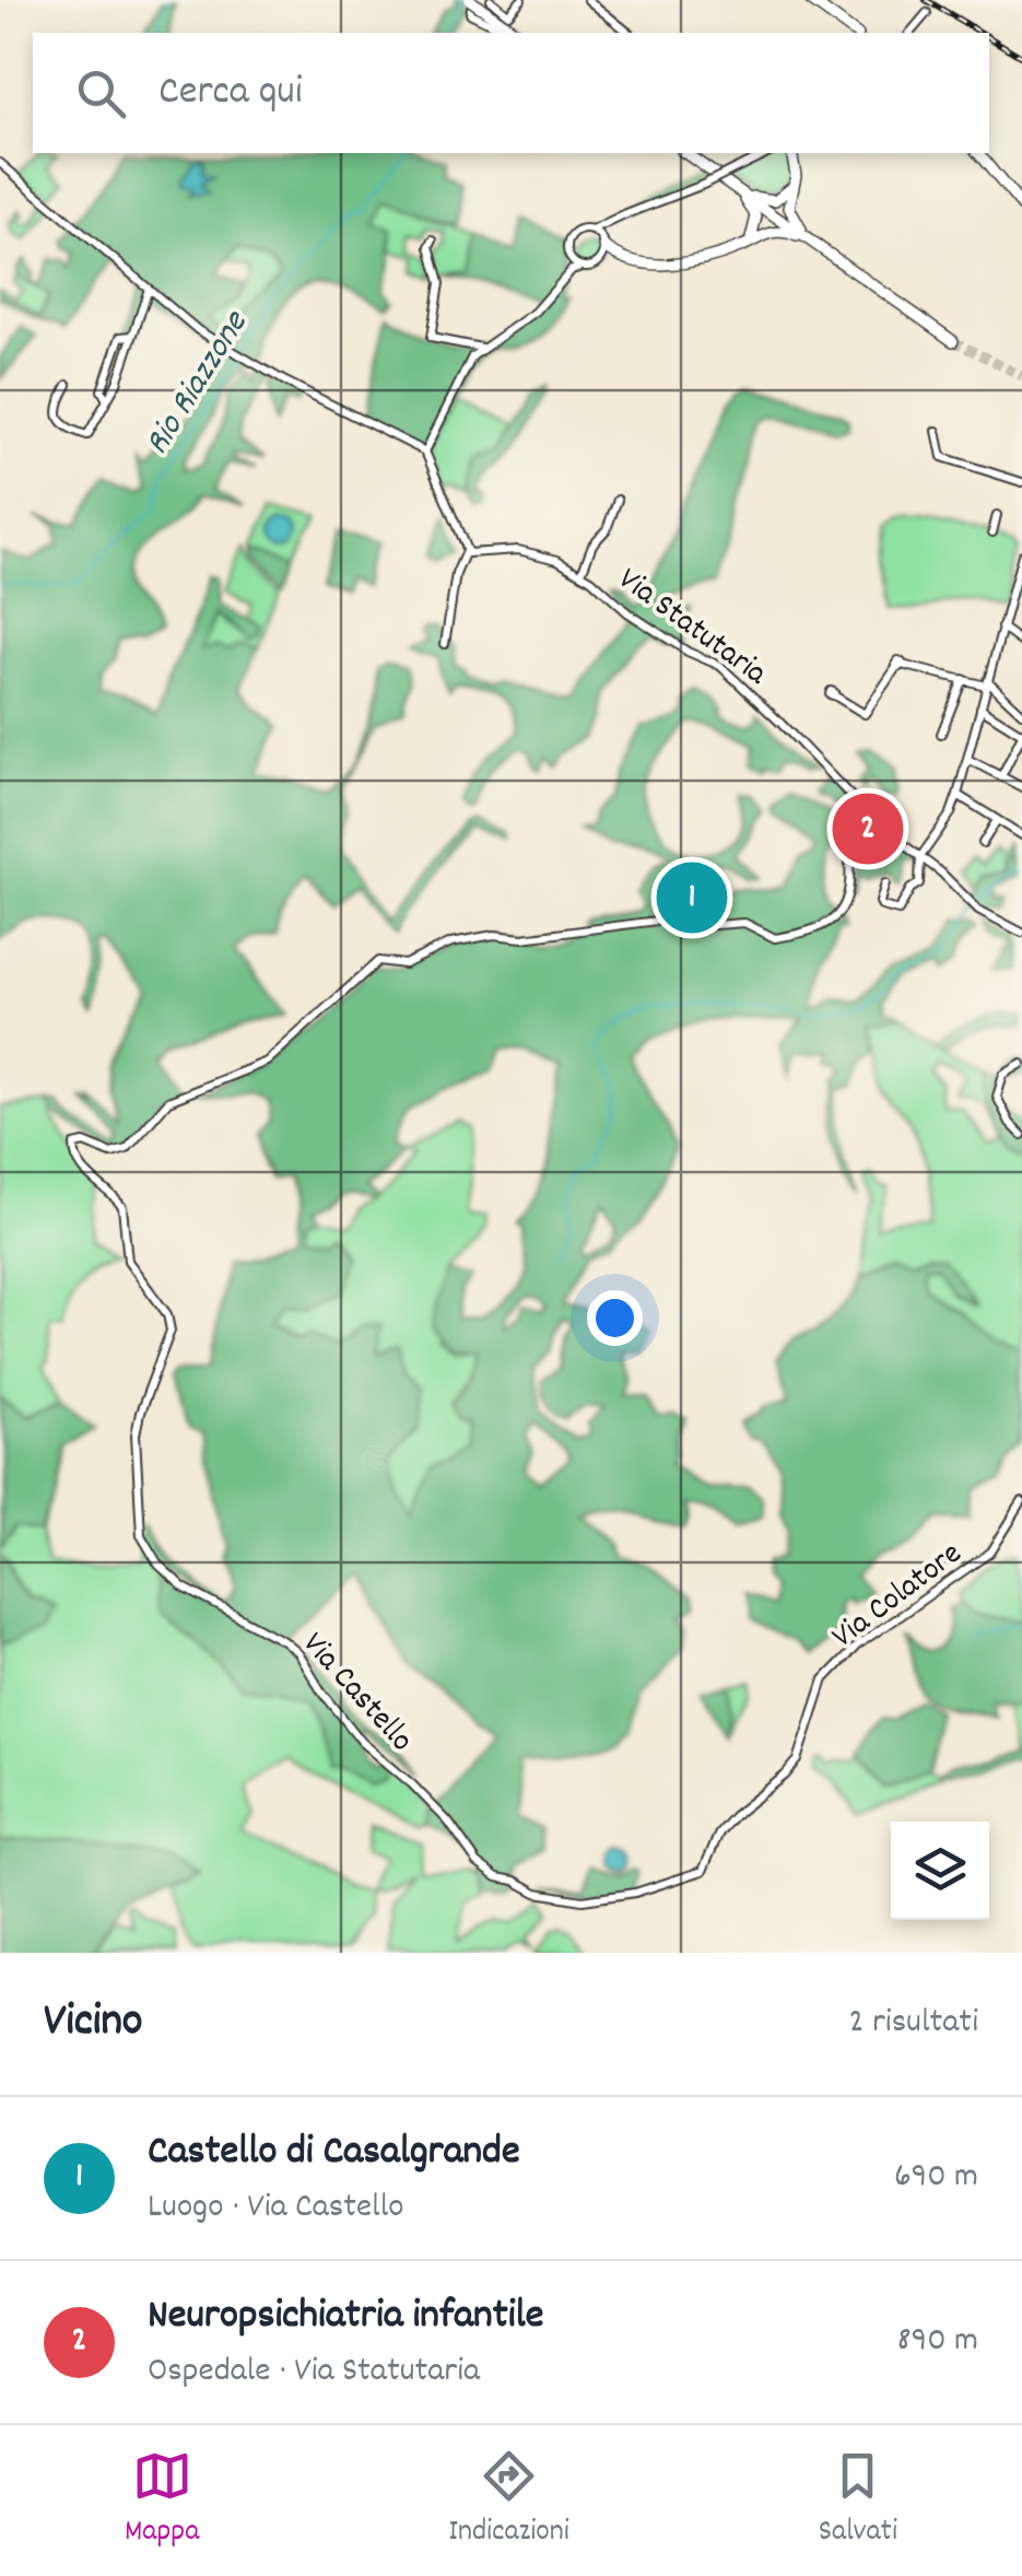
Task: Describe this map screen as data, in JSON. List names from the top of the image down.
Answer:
{
  "streets": {
    "street": ["Via Statutaria", "Via Colatore", "Via Castello"]
  },
  "crossings": [
    ["Via Statutaria", "Via Castello"],
    ["Via Colatore", "Via Castello"]
  ],
  "water": ["Rio Riazzone"],
  "page": {
    "search": "Cerca qui",
    "pins": ["2", "1"],
    "heading": ["Vicino", "2 risultati"],
    "list": [
      {
        "mark": "1",
        "name": "Castello di Casalgrande",
        "note": "Luogo · Via Castello",
        "value": "690 m"
      },
      {
        "mark": "2",
        "name": "Neuropsichiatria infantile",
        "note": "Ospedale · Via Statutaria",
        "value": "890 m"
      }
    ],
    "nav": ["Mappa", "Indicazioni", "Salvati"]
  }
}
